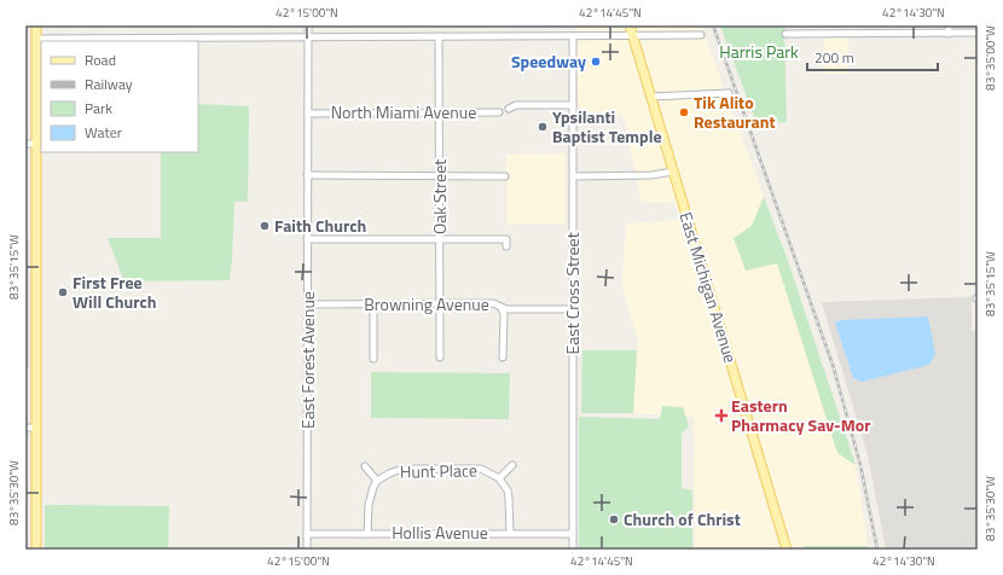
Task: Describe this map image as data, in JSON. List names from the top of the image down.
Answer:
{
  "streets": {
    "main road": ["East Michigan Avenue"],
    "street": [
      "North Miami Avenue",
      "Oak Street",
      "East Cross Street",
      "Browning Avenue",
      "East Forest Avenue",
      "Hunt Place",
      "Hollis Avenue"
    ]
  },
  "crossings": [
    ["North Miami Avenue", "Oak Street"],
    ["North Miami Avenue", "East Forest Avenue"],
    ["Oak Street", "Browning Avenue"],
    ["East Cross Street", "Browning Avenue"],
    ["East Cross Street", "Hollis Avenue"],
    ["Browning Avenue", "East Forest Avenue"],
    ["East Forest Avenue", "Hollis Avenue"],
    ["Hunt Place", "Hollis Avenue"]
  ],
  "parks": ["Harris Park"],
  "places": {
    "other": [
      "Speedway",
      "Tik Alito Restaurant",
      "Ypsilanti Baptist Temple",
      "Faith Church",
      "First Free Will Church",
      "Church of Christ"
    ],
    "health": ["Eastern Pharmacy Sav-Mor"]
  },
  "legend": [
    "Road",
    "Railway",
    "Park",
    "Water"
  ],
  "scale_bar": "200 m",
  "coordinates": [
    "42°15'00\"N",
    "42°14'45\"N",
    "42°14'30\"N",
    "83°35'00\"W",
    "83°35'15\"W",
    "83°35'30\"W"
  ]
}
